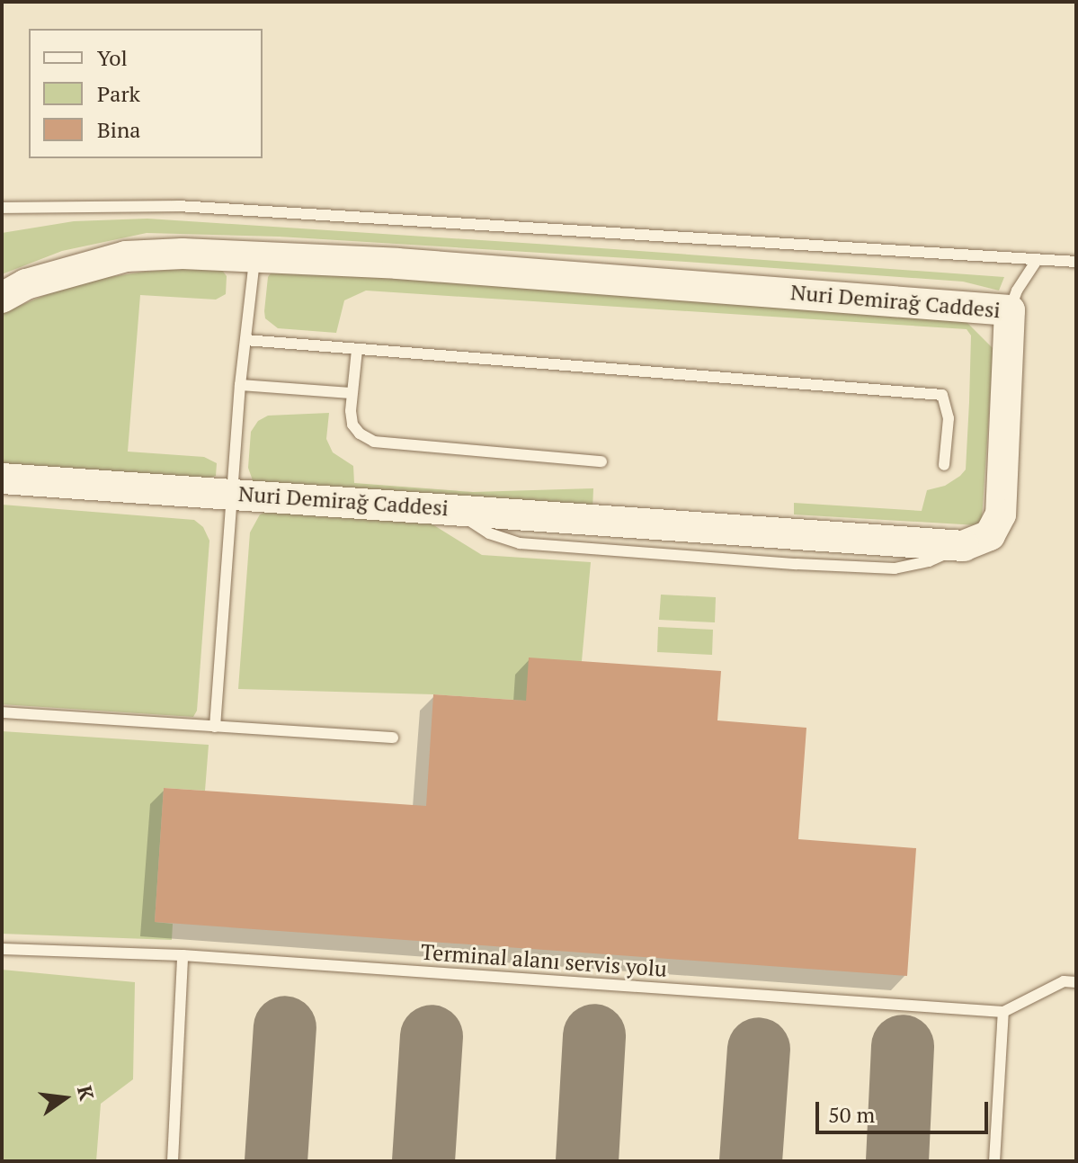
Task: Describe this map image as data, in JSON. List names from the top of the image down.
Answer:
{
  "streets": {
    "main road": ["Nuri Demirağ Caddesi"],
    "lane": ["Terminal alanı servis yolu"]
  },
  "legend": ["Yol", "Park", "Bina"],
  "scale_bar": "50 m",
  "north": "right"
}
